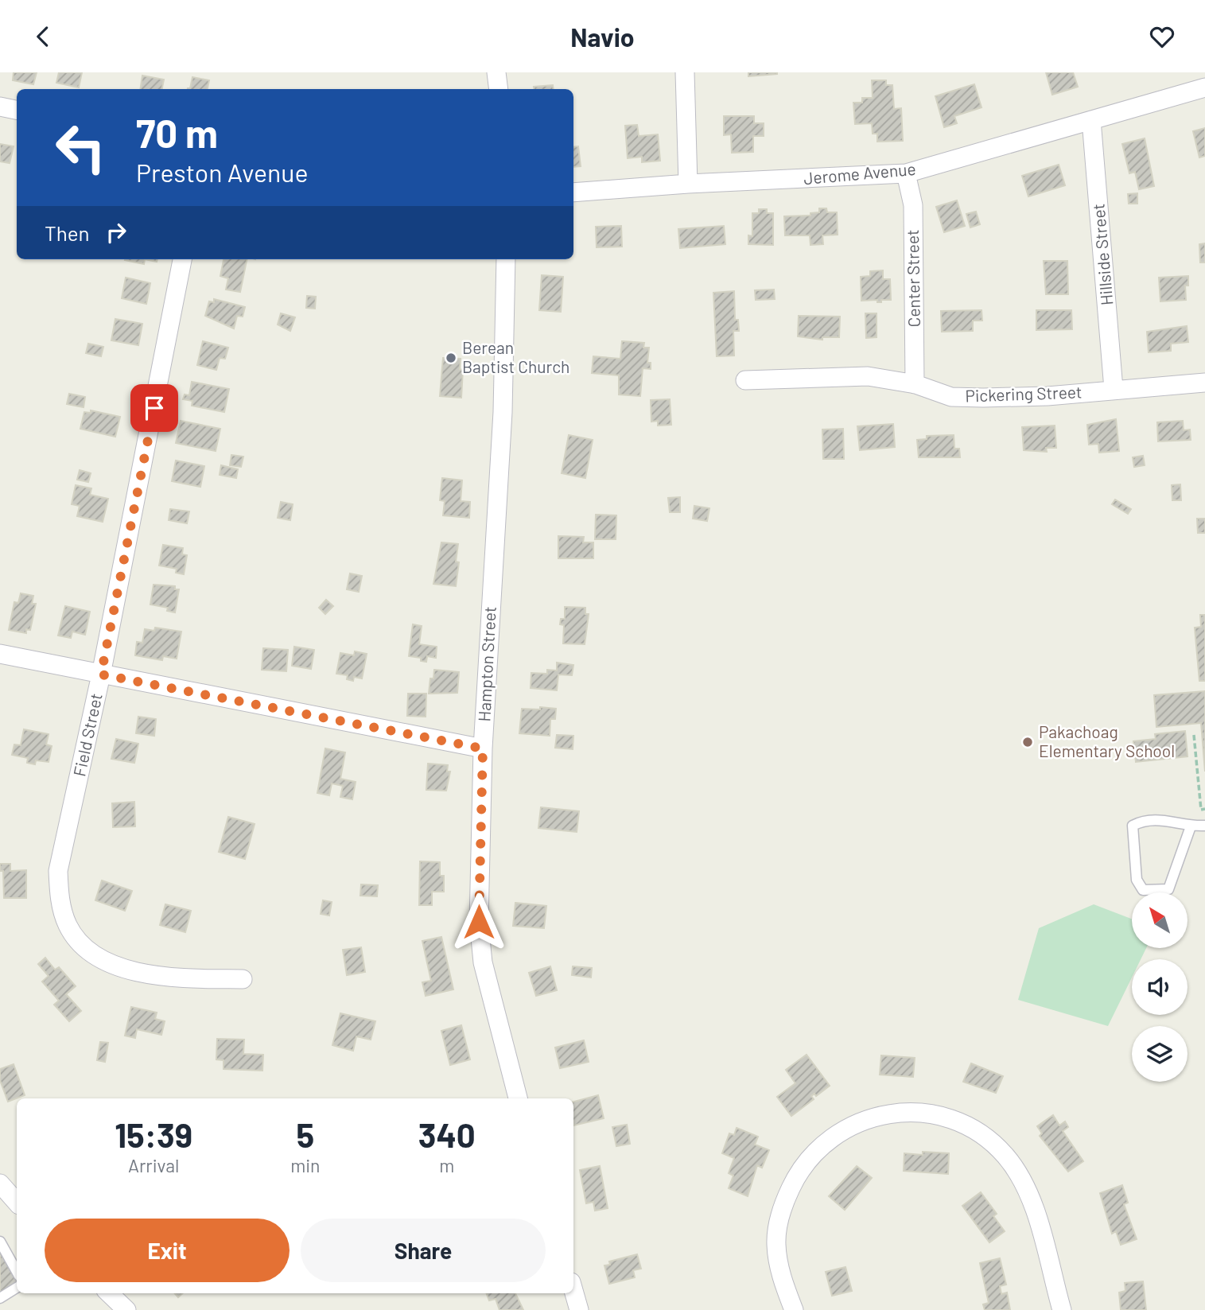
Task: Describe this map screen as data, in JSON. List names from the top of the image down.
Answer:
{
  "streets": {
    "street": [
      "Jerome Avenue",
      "Hillside Street",
      "Center Street",
      "Pickering Street",
      "Hampton Street",
      "Field Street"
    ]
  },
  "crossings": [
    ["Jerome Avenue", "Hillside Street"],
    ["Jerome Avenue", "Center Street"],
    ["Hillside Street", "Pickering Street"],
    ["Center Street", "Pickering Street"]
  ],
  "places": ["Berean Baptist Church", "Pakachoag Elementary School"],
  "north": "top left",
  "page": {
    "header": "Navio",
    "turn": ["70 m", "Preston Avenue"],
    "then": "Then",
    "eta": [
      "15:39",
      "Arrival",
      "5",
      "min",
      "340",
      "m"
    ],
    "buttons": ["Exit", "Share"]
  }
}
